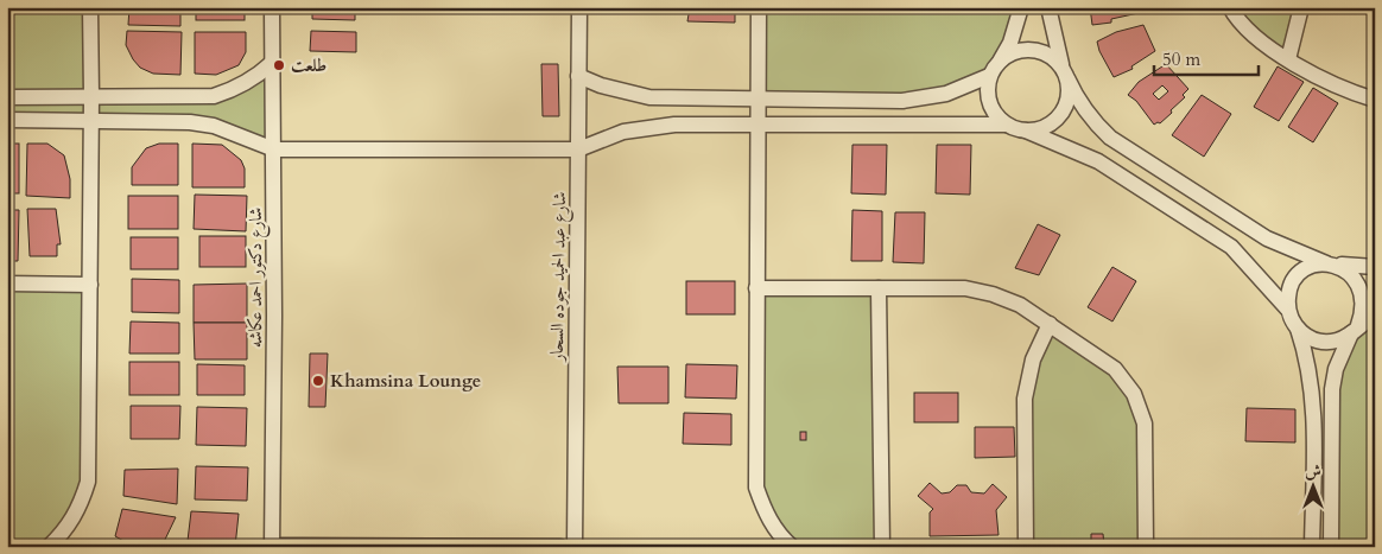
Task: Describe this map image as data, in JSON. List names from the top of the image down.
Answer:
{
  "streets": {
    "street": ["شارع عبد الحميد جوده السحار", "شارع دكتور احمد عكاشه"]
  },
  "places": ["طلعت", "Khamsina Lounge"],
  "scale_bar": "50 m",
  "north": "top"
}
